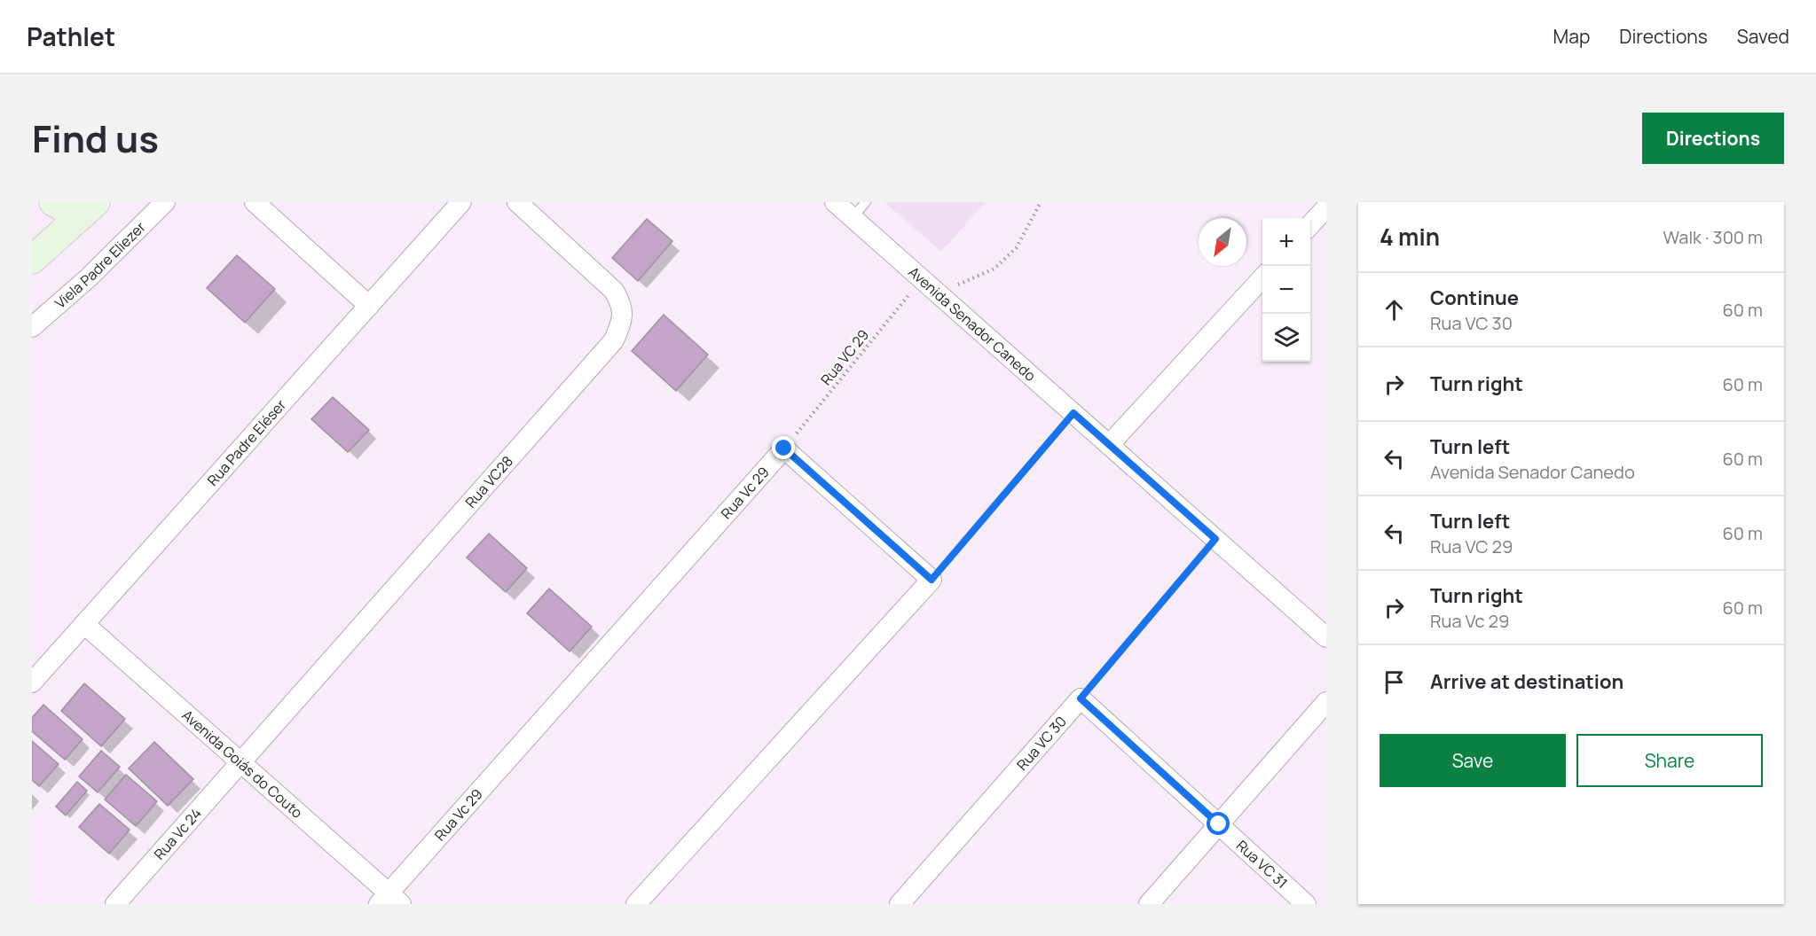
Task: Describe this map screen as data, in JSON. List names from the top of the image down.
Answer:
{
  "streets": {
    "street": [
      "Viela Padre Eliezer",
      "Avenida Senador Canedo",
      "Rua Padre Eléser",
      "Rua VC28",
      "Rua Vc 29",
      "Rua VC 30",
      "Avenida Goiás do Couto",
      "Rua Vc 24",
      "Rua VC 31"
    ],
    "path": ["Rua VC 29"]
  },
  "crossings": [
    ["Avenida Senador Canedo", "Rua VC 29"],
    ["Rua VC 29", "Rua Vc 29"],
    ["Rua Padre Eléser", "Avenida Goiás do Couto"],
    ["Rua VC28", "Avenida Goiás do Couto"],
    ["Rua VC28", "Rua Vc 24"],
    ["Rua Vc 29", "Avenida Goiás do Couto"],
    ["Avenida Goiás do Couto", "Rua Vc 24"]
  ],
  "north": "bottom left",
  "page": {
    "header": "Pathlet",
    "nav": ["Map", "Directions", "Saved"],
    "title": "Find us",
    "buttons": [
      "Directions",
      ["Save", "Share"]
    ],
    "heading": ["4 min", "Walk · 300 m"],
    "map_buttons": ["+", "−"],
    "list": [
      ["Continue", "Rua VC 30", "60 m"],
      ["Turn right", "60 m"],
      ["Turn left", "Avenida Senador Canedo", "60 m"],
      ["Turn left", "Rua VC 29", "60 m"],
      ["Turn right", "Rua Vc 29", "60 m"],
      "Arrive at destination"
    ]
  }
}
